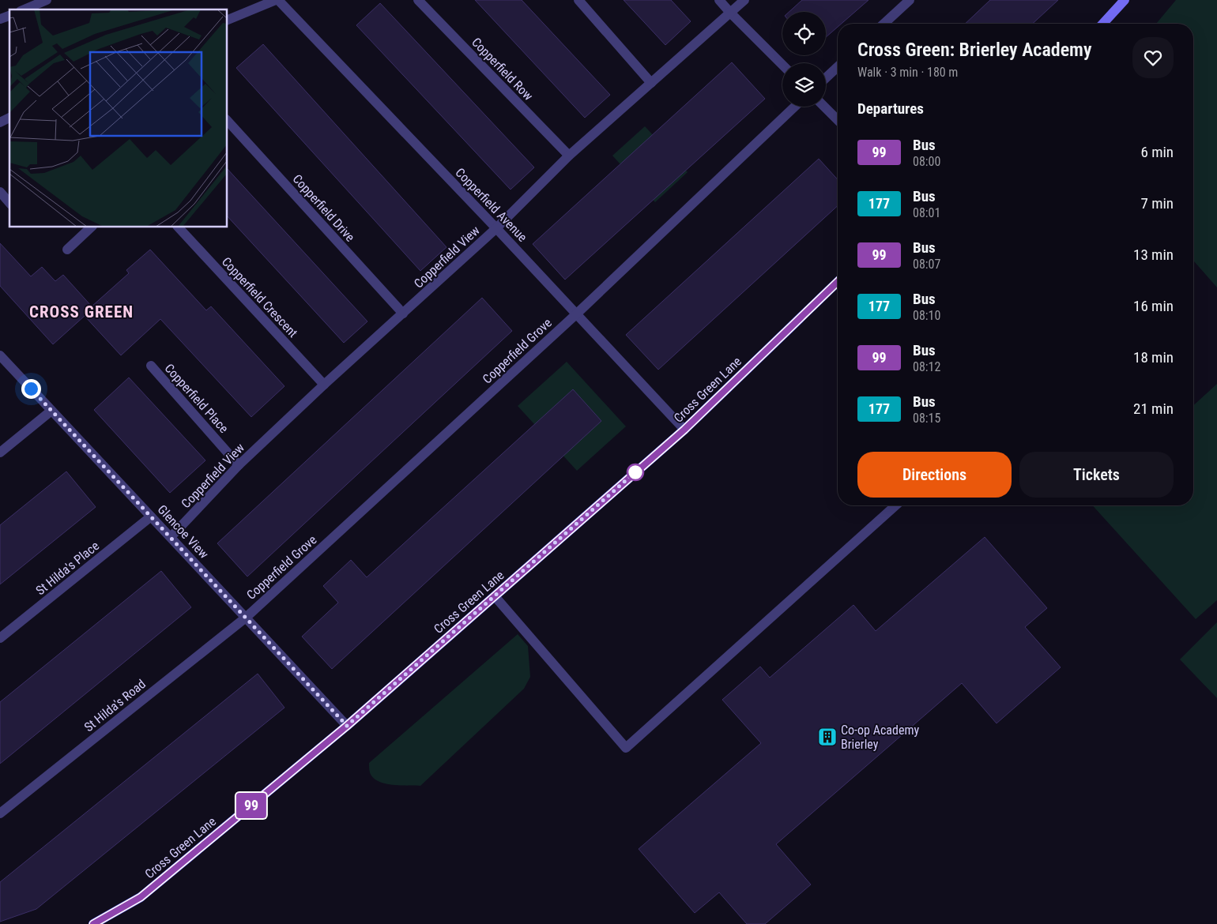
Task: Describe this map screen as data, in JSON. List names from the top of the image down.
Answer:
{
  "streets": {
    "street": [
      "Copperfield Row",
      "Copperfield Avenue",
      "Copperfield Drive",
      "Copperfield View",
      "Copperfield Crescent",
      "Copperfield Grove",
      "Cross Green Lane",
      "Copperfield Place",
      "Glencoe View",
      "St Hilda's Place",
      "St Hilda's Road"
    ]
  },
  "crossings": [
    ["Copperfield Row", "Copperfield View"],
    ["Copperfield Avenue", "Copperfield View"],
    ["Copperfield Avenue", "Copperfield Grove"],
    ["Copperfield Avenue", "Cross Green Lane"],
    ["Copperfield Drive", "Copperfield View"],
    ["Copperfield View", "Copperfield Crescent"],
    ["Copperfield View", "Copperfield Place"],
    ["Copperfield View", "Glencoe View"],
    ["Copperfield Grove", "Glencoe View"],
    ["Copperfield Grove", "St Hilda's Road"],
    ["Cross Green Lane", "Glencoe View"],
    ["Glencoe View", "St Hilda's Place"],
    ["Glencoe View", "St Hilda's Road"]
  ],
  "districts": ["CROSS GREEN"],
  "places": {
    "building": ["Co-op Academy Brierley"]
  },
  "lines": ["bus line 99"],
  "page": {
    "on_map": "99",
    "heading": [
      ["Cross Green: Brierley Academy", "Walk · 3 min · 180 m"],
      "Departures"
    ],
    "list": [
      {
        "mark": "99",
        "name": "Bus",
        "note": "08:00",
        "value": "6 min"
      },
      {
        "mark": "177",
        "name": "Bus",
        "note": "08:01",
        "value": "7 min"
      },
      {
        "mark": "99",
        "name": "Bus",
        "note": "08:07",
        "value": "13 min"
      },
      {
        "mark": "177",
        "name": "Bus",
        "note": "08:10",
        "value": "16 min"
      },
      {
        "mark": "99",
        "name": "Bus",
        "note": "08:12",
        "value": "18 min"
      },
      {
        "mark": "177",
        "name": "Bus",
        "note": "08:15",
        "value": "21 min"
      }
    ],
    "buttons": ["Directions", "Tickets"]
  }
}
